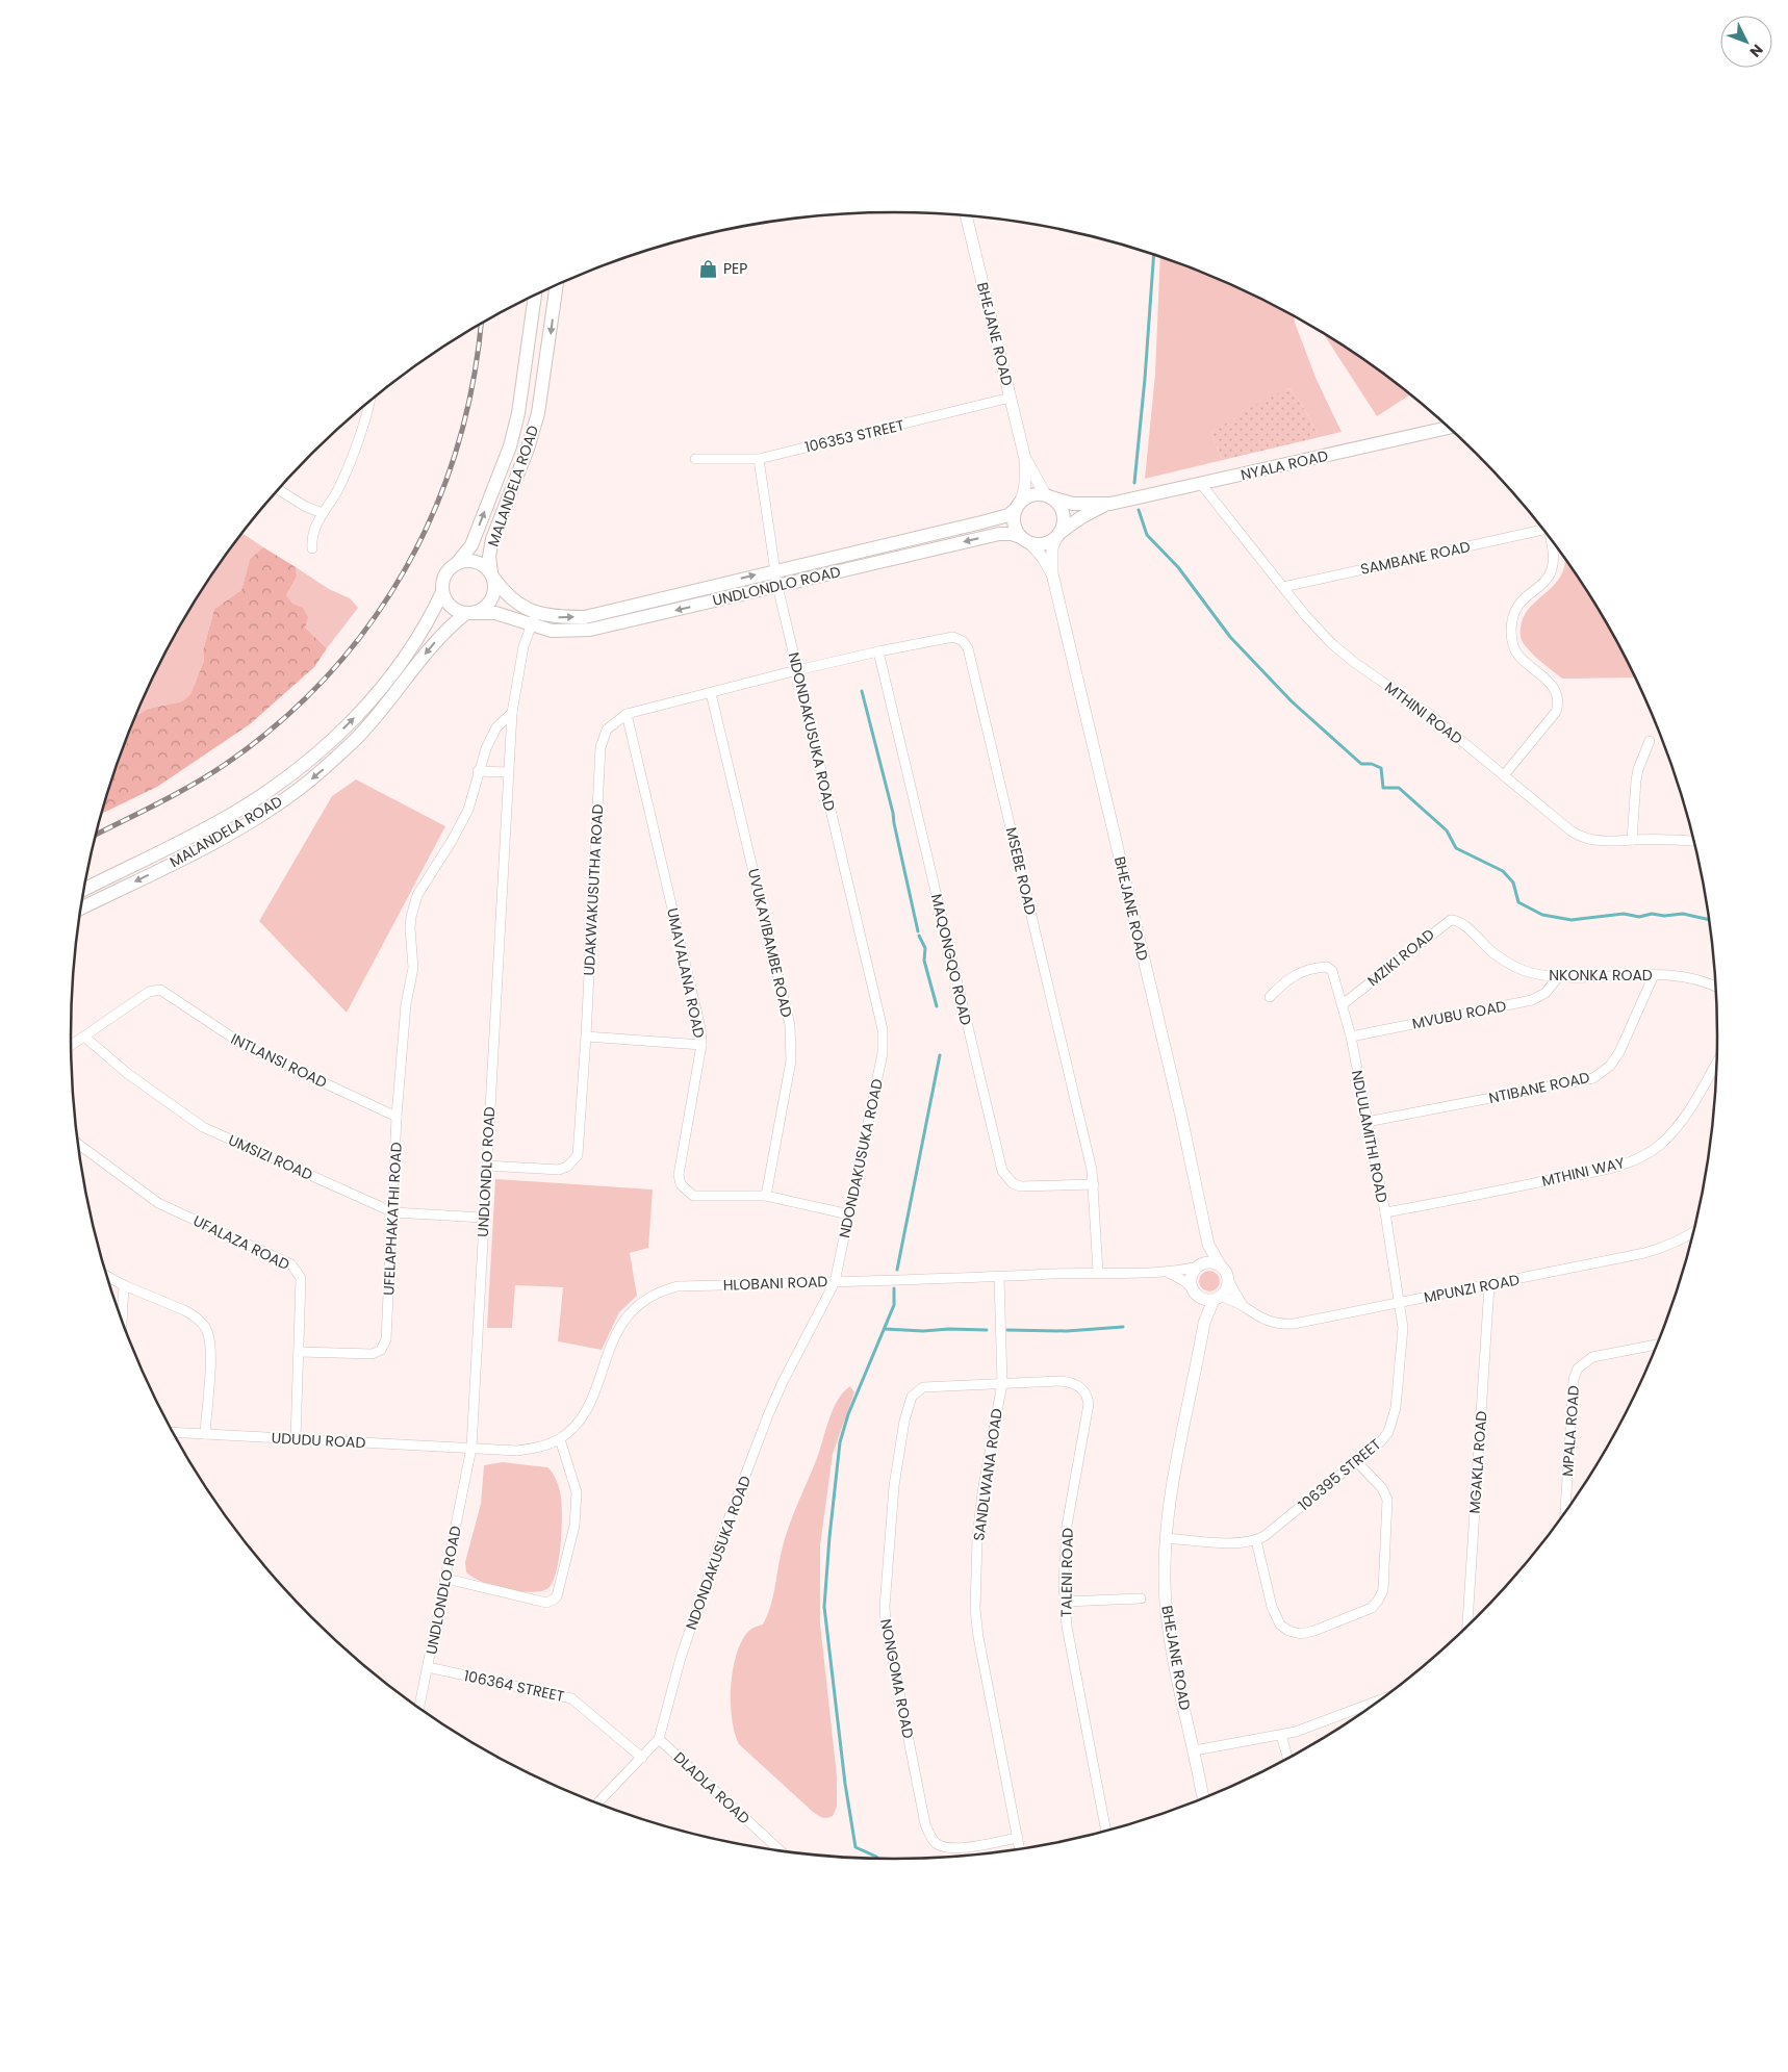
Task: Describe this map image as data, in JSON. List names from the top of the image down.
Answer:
{
  "streets": {
    "main road": ["NYALA ROAD", "MALANDELA ROAD", "UNDLONDLO ROAD"],
    "street": [
      "BHEJANE ROAD",
      "106353 STREET",
      "SAMBANE ROAD",
      "MTHINI ROAD",
      "NDONDAKUSUKA ROAD",
      "MSEBE ROAD",
      "UDAKWAKUSUTHA ROAD",
      "UVUKAYIBAMBE ROAD",
      "MZIKI ROAD",
      "MAQONGQO ROAD",
      "UMAVALANA ROAD",
      "NKONKA ROAD",
      "MVUBU ROAD",
      "INTLANSI ROAD",
      "NTIBANE ROAD",
      "NDLULAMITHI ROAD",
      "UMSIZI ROAD",
      "MTHINI WAY",
      "UFELAPHAKATHI ROAD",
      "UFALAZA ROAD",
      "HLOBANI ROAD",
      "MPUNZI ROAD",
      "MPALA ROAD",
      "UDUDU ROAD",
      "MGAKLA ROAD",
      "SANDLWANA ROAD",
      "106395 STREET",
      "TALENI ROAD",
      "NONGOMA ROAD",
      "106364 STREET",
      "DLADLA ROAD"
    ]
  },
  "crossings": [
    ["BHEJANE ROAD", "106353 STREET"],
    ["BHEJANE ROAD", "NYALA ROAD"],
    ["BHEJANE ROAD", "UNDLONDLO ROAD"],
    ["BHEJANE ROAD", "HLOBANI ROAD"],
    ["BHEJANE ROAD", "MPUNZI ROAD"],
    ["BHEJANE ROAD", "106395 STREET"],
    ["106353 STREET", "NDONDAKUSUKA ROAD"],
    ["NYALA ROAD", "UNDLONDLO ROAD"],
    ["NYALA ROAD", "MTHINI ROAD"],
    ["MALANDELA ROAD", "UNDLONDLO ROAD"],
    ["SAMBANE ROAD", "MTHINI ROAD"],
    ["UNDLONDLO ROAD", "NDONDAKUSUKA ROAD"],
    ["UNDLONDLO ROAD", "UDAKWAKUSUTHA ROAD"],
    ["UNDLONDLO ROAD", "UMSIZI ROAD"],
    ["UNDLONDLO ROAD", "UFELAPHAKATHI ROAD"],
    ["UNDLONDLO ROAD", "HLOBANI ROAD"],
    ["UNDLONDLO ROAD", "UDUDU ROAD"],
    ["UNDLONDLO ROAD", "106364 STREET"],
    ["NDONDAKUSUKA ROAD", "MSEBE ROAD"],
    ["NDONDAKUSUKA ROAD", "UDAKWAKUSUTHA ROAD"],
    ["NDONDAKUSUKA ROAD", "UMAVALANA ROAD"],
    ["NDONDAKUSUKA ROAD", "HLOBANI ROAD"],
    ["NDONDAKUSUKA ROAD", "106364 STREET"],
    ["NDONDAKUSUKA ROAD", "DLADLA ROAD"],
    ["MSEBE ROAD", "UDAKWAKUSUTHA ROAD"],
    ["MSEBE ROAD", "MAQONGQO ROAD"],
    ["MSEBE ROAD", "HLOBANI ROAD"],
    ["UDAKWAKUSUTHA ROAD", "UVUKAYIBAMBE ROAD"],
    ["UDAKWAKUSUTHA ROAD", "UMAVALANA ROAD"],
    ["UVUKAYIBAMBE ROAD", "UMAVALANA ROAD"],
    ["MZIKI ROAD", "NKONKA ROAD"],
    ["MZIKI ROAD", "NDLULAMITHI ROAD"],
    ["NKONKA ROAD", "MVUBU ROAD"],
    ["NKONKA ROAD", "NTIBANE ROAD"],
    ["MVUBU ROAD", "NDLULAMITHI ROAD"],
    ["INTLANSI ROAD", "UMSIZI ROAD"],
    ["INTLANSI ROAD", "UFELAPHAKATHI ROAD"],
    ["NTIBANE ROAD", "NDLULAMITHI ROAD"],
    ["NDLULAMITHI ROAD", "MTHINI WAY"],
    ["NDLULAMITHI ROAD", "MPUNZI ROAD"],
    ["NDLULAMITHI ROAD", "106395 STREET"],
    ["UMSIZI ROAD", "UFELAPHAKATHI ROAD"],
    ["UFELAPHAKATHI ROAD", "UFALAZA ROAD"],
    ["UFALAZA ROAD", "UDUDU ROAD"],
    ["HLOBANI ROAD", "MPUNZI ROAD"],
    ["HLOBANI ROAD", "UDUDU ROAD"],
    ["HLOBANI ROAD", "SANDLWANA ROAD"],
    ["MPUNZI ROAD", "MGAKLA ROAD"],
    ["MPUNZI ROAD", "106395 STREET"],
    ["SANDLWANA ROAD", "TALENI ROAD"],
    ["SANDLWANA ROAD", "NONGOMA ROAD"],
    ["TALENI ROAD", "NONGOMA ROAD"]
  ],
  "places": {
    "shop": ["PEP"]
  },
  "north": "bottom right"
}
